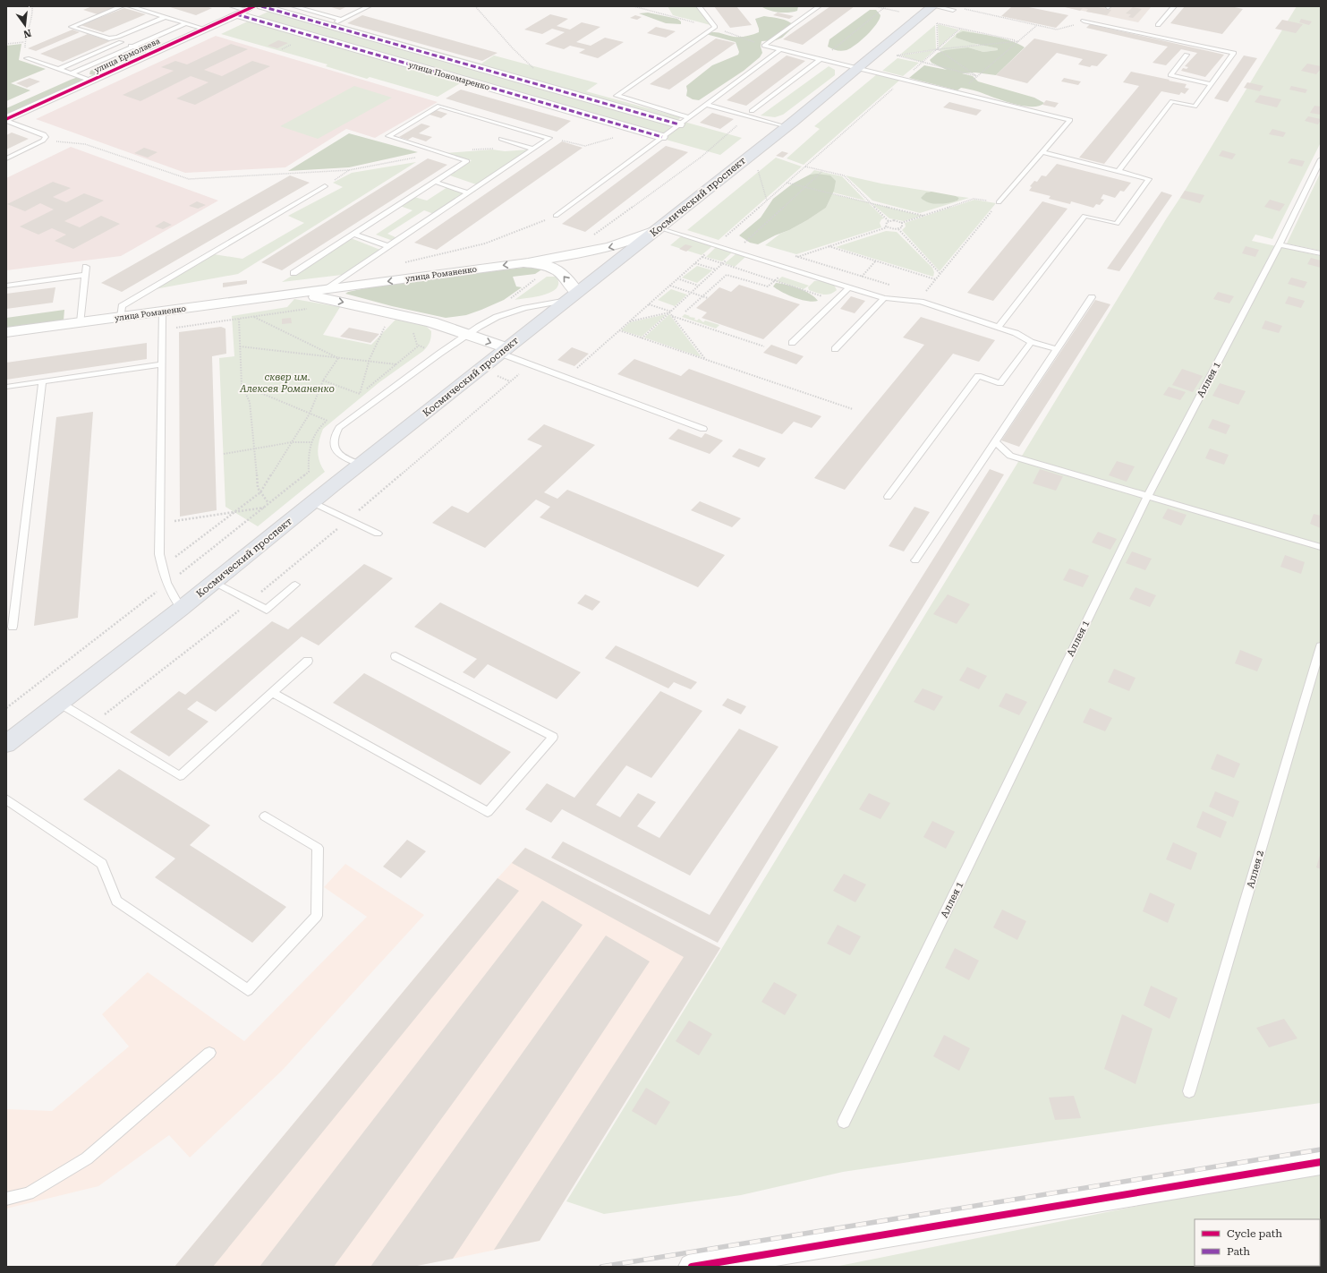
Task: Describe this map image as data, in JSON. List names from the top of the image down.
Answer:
{
  "streets": {
    "main road": ["Космический проспект", "улица Романенко"],
    "street": ["улица Ермолаева", "улица Пономаренко"],
    "lane": ["Аллея 1", "Аллея 2"]
  },
  "crossings": [
    ["улица Ермолаева", "улица Пономаренко"],
    ["Космический проспект", "улица Романенко"]
  ],
  "parks": ["сквер им. Алексея Романенко"],
  "legend": ["Cycle path", "Path"],
  "north": "bottom"
}
